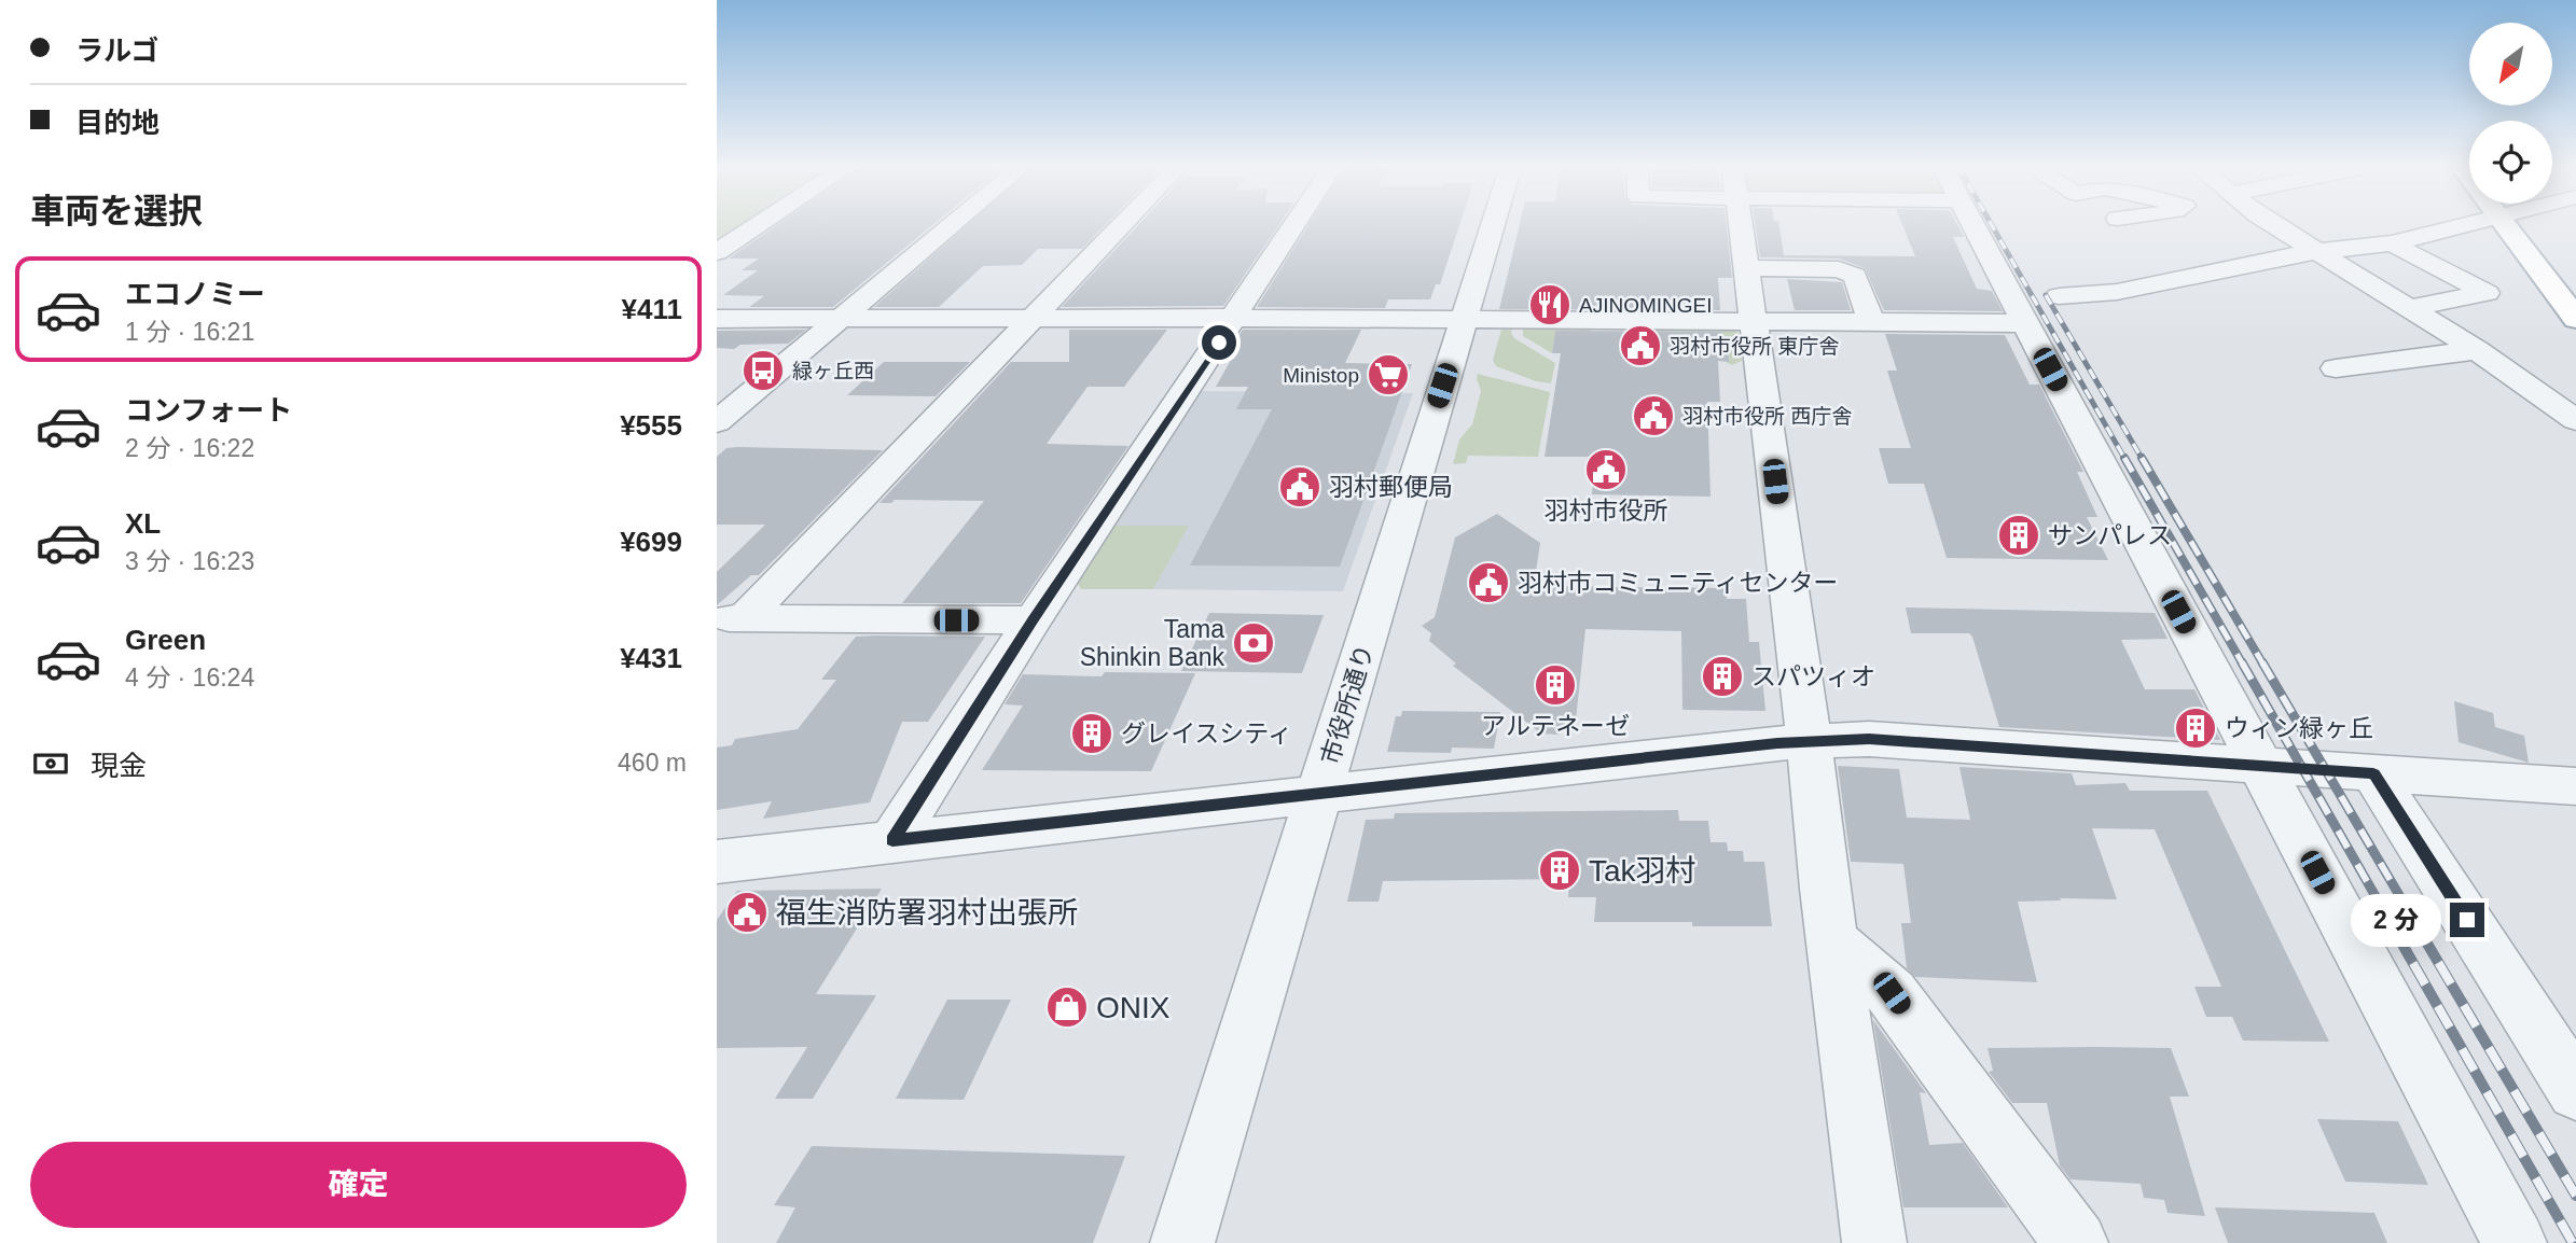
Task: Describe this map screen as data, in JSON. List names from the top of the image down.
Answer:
{
  "streets": {
    "street": ["市役所通り"]
  },
  "places": {
    "restaurant": ["AJINOMINGEI"],
    "public building": [
      "羽村市役所 東庁舎",
      "羽村市役所 西庁舎",
      "羽村市役所",
      "羽村郵便局",
      "羽村市コミュニティセンター",
      "福生消防署羽村出張所"
    ],
    "bus stop": ["緑ヶ丘西"],
    "supermarket": ["Ministop"],
    "building": [
      "サンパレス",
      "スパツィオ",
      "アルテネーゼ",
      "ウィン緑ヶ丘",
      "グレイスシティ",
      "Tak羽村"
    ],
    "bank": ["Tama Shinkin Bank"],
    "shop": ["ONIX"]
  },
  "north": "bottom left",
  "page": {
    "banner": ["ラルゴ", "目的地"],
    "heading": "車両を選択",
    "list": [
      {
        "name": "エコノミー",
        "note": "1 分 · 16:21",
        "value": "¥411"
      },
      {
        "name": "コンフォート",
        "note": "2 分 · 16:22",
        "value": "¥555"
      },
      {
        "name": "XL",
        "note": "3 分 · 16:23",
        "value": "¥699"
      },
      {
        "name": "Green",
        "note": "4 分 · 16:24",
        "value": "¥431"
      }
    ],
    "pay": ["現金", "460 m"],
    "bubble": "2 分",
    "buttons": "確定"
  }
}
